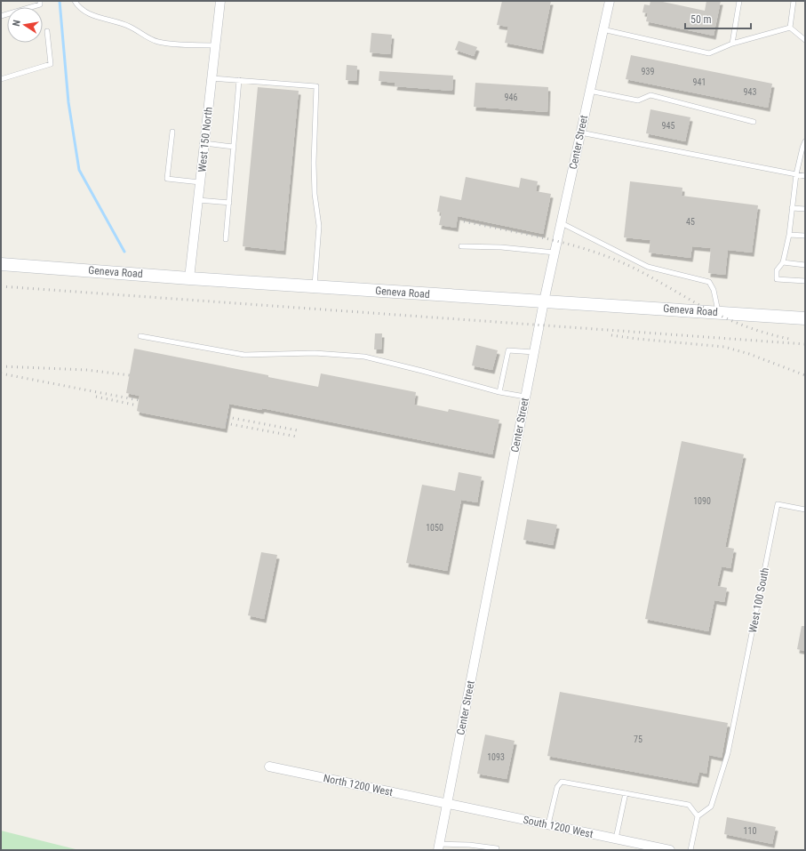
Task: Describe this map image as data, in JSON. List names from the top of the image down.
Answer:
{
  "streets": {
    "main road": ["Geneva Road"],
    "street": [
      "West 150 North",
      "Center Street",
      "North 1200 West",
      "South 1200 West"
    ],
    "lane": ["West 100 South"]
  },
  "crossings": [
    ["West 150 North", "Geneva Road"],
    ["Center Street", "Geneva Road"],
    ["Center Street", "North 1200 West"],
    ["Center Street", "South 1200 West"],
    ["North 1200 West", "South 1200 West"]
  ],
  "house_numbers": [
    "939",
    "941",
    "943",
    "946",
    "945",
    "45",
    "1090",
    "1050",
    "75",
    "1093",
    "110"
  ],
  "scale_bar": "50 m",
  "north": "left"
}
